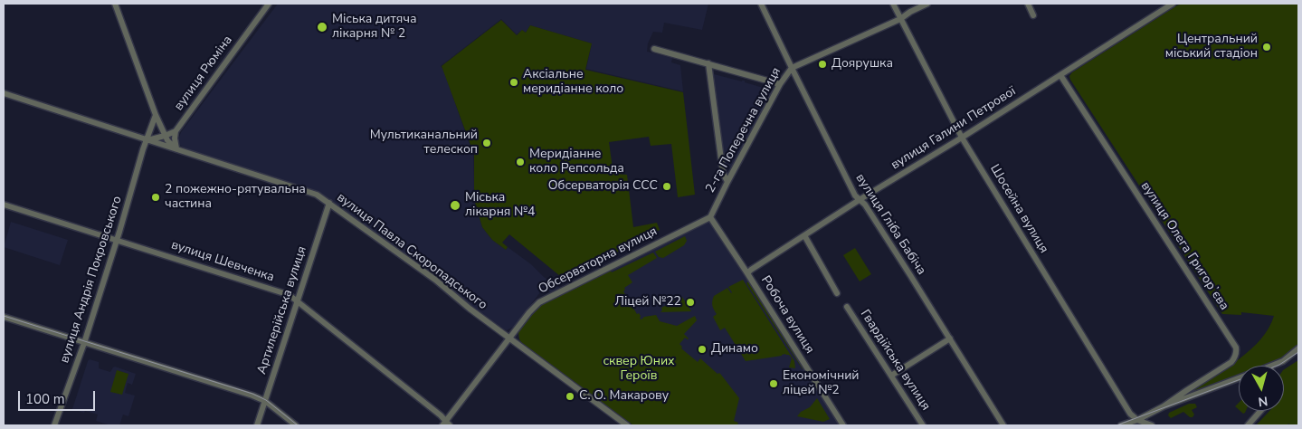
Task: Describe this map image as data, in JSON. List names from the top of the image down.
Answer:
{
  "streets": {
    "street": [
      "вулиця Рюміна",
      "вулиця Галини Петрової",
      "2-га Поперечна вулиця",
      "Шосейна вулиця",
      "вулиця Гліба Бабіча",
      "вулиця Олега Григорʼєва",
      "вулиця Павла Скоропадського",
      "Обсерваторна вулиця",
      "вулиця Шевченка",
      "вулиця Андрія Покровського",
      "Артилерійська вулиця",
      "Робоча вулиця",
      "Гвардійська вулиця"
    ]
  },
  "crossings": [
    ["вулиця Рюміна", "вулиця Павла Скоропадського"],
    ["вулиця Рюміна", "вулиця Андрія Покровського"],
    ["вулиця Галини Петрової", "Шосейна вулиця"],
    ["вулиця Галини Петрової", "вулиця Гліба Бабіча"],
    ["вулиця Галини Петрової", "вулиця Олега Григорʼєва"],
    ["вулиця Галини Петрової", "Робоча вулиця"],
    ["2-га Поперечна вулиця", "Шосейна вулиця"],
    ["2-га Поперечна вулиця", "вулиця Гліба Бабіча"],
    ["2-га Поперечна вулиця", "Обсерваторна вулиця"],
    ["2-га Поперечна вулиця", "Робоча вулиця"],
    ["вулиця Павла Скоропадського", "Обсерваторна вулиця"],
    ["вулиця Павла Скоропадського", "вулиця Андрія Покровського"],
    ["вулиця Павла Скоропадського", "Артилерійська вулиця"],
    ["Обсерваторна вулиця", "вулиця Шевченка"],
    ["Обсерваторна вулиця", "Робоча вулиця"],
    ["вулиця Шевченка", "вулиця Андрія Покровського"],
    ["вулиця Шевченка", "Артилерійська вулиця"]
  ],
  "parks": ["сквер Юних Героїв"],
  "places": [
    "Міська дитяча лікарня № 2",
    "Центральний міський стадіон",
    "Доярушка",
    "Аксіальне меридіанне коло",
    "Мультиканальний телескоп",
    "Меридіанне коло Репсольда",
    "Обсерваторія ССС",
    "2 пожежно-рятувальна частина",
    "Міська лікарня №4",
    "Ліцей №22",
    "Динамо",
    "Економічний ліцей №2",
    "С. О. Макарову"
  ],
  "scale_bar": "100 m",
  "north": "bottom"
}
